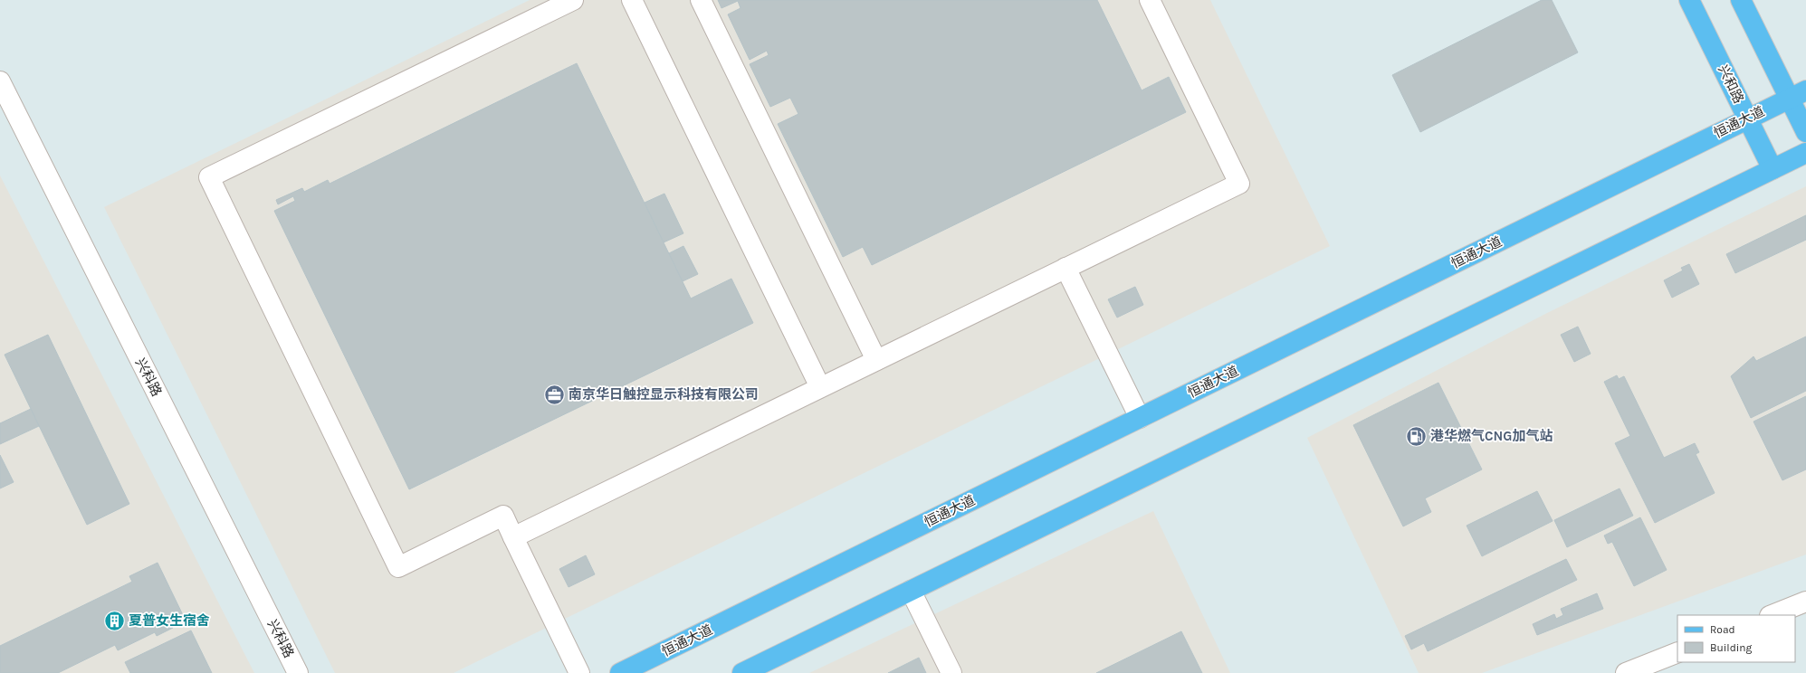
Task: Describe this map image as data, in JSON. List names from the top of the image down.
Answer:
{
  "streets": {
    "main road": ["兴和路", "恒通大道"],
    "street": ["兴科路"]
  },
  "crossings": [
    ["兴和路", "恒通大道"]
  ],
  "places": {
    "office": ["南京华日触控显示科技有限公司"],
    "fuel station": ["港华燃气CNG加气站"],
    "building": ["夏普女生宿舍"]
  },
  "legend": ["Road", "Building"]
}
